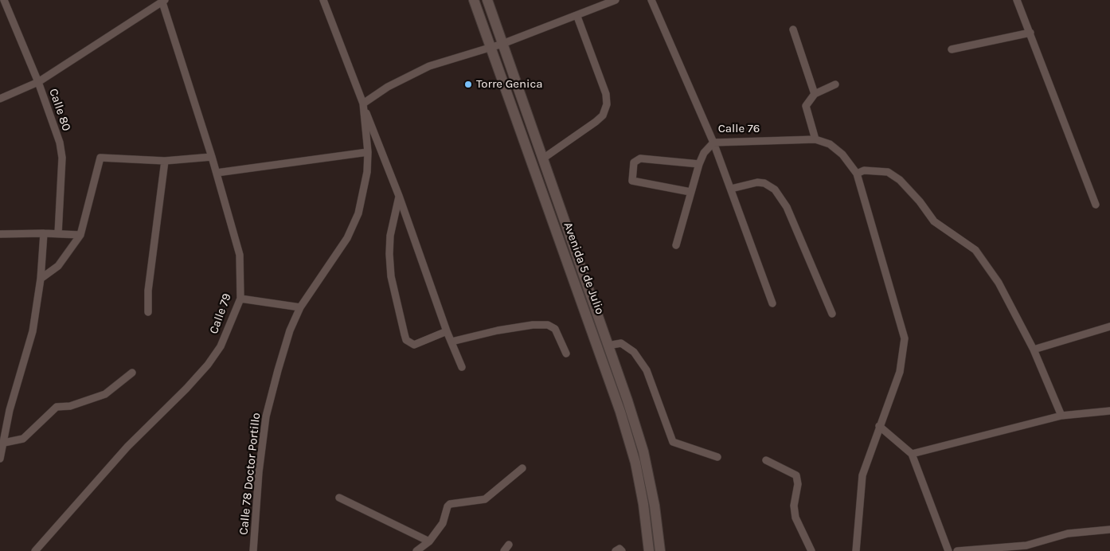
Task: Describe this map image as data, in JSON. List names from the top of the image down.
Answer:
{
  "streets": {
    "main road": ["Avenida 5 de Julio"],
    "street": [
      "Calle 80",
      "Calle 76",
      "Calle 79",
      "Calle 78 Doctor Portillo"
    ]
  },
  "places": ["Torre Genica"]
}
